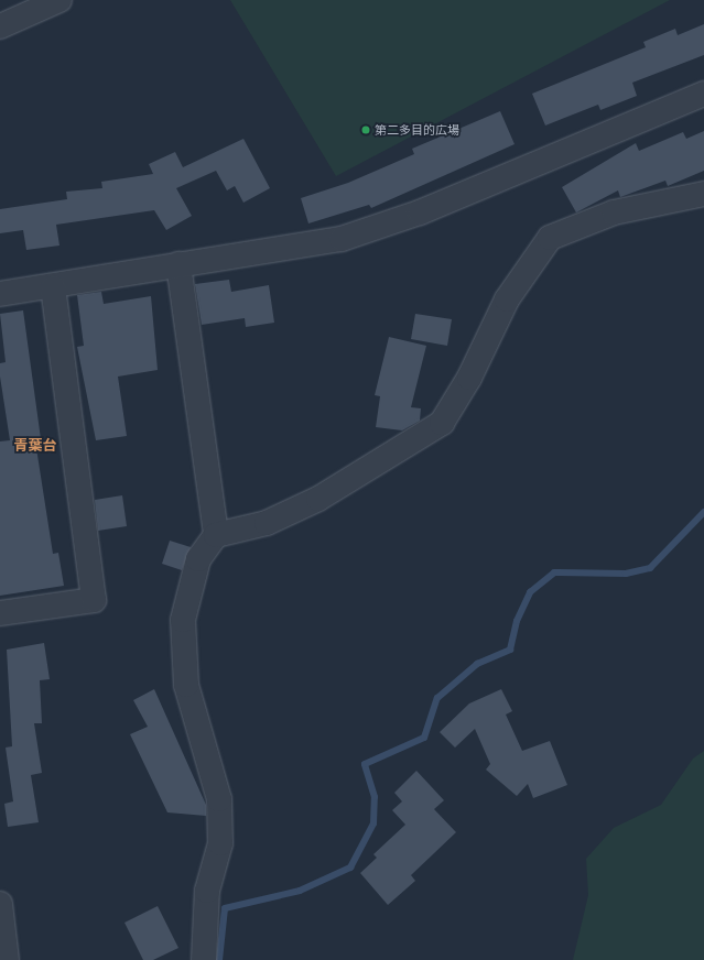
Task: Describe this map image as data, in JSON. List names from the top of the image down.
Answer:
{
  "districts": ["青葉台"],
  "places": ["第二多目的広場"]
}
